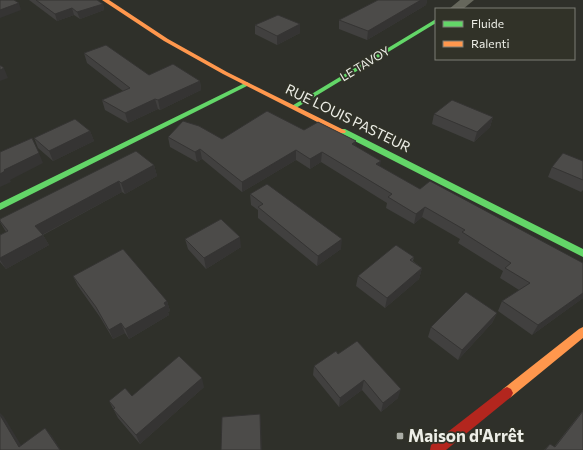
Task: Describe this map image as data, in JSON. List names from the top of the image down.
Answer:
{
  "streets": {
    "street": ["LE TAVOY", "RUE LOUIS PASTEUR"]
  },
  "crossings": [
    ["LE TAVOY", "RUE LOUIS PASTEUR"]
  ],
  "places": {
    "transit": ["Maison d'Arrêt"]
  },
  "legend": ["Fluide", "Ralenti"]
}
